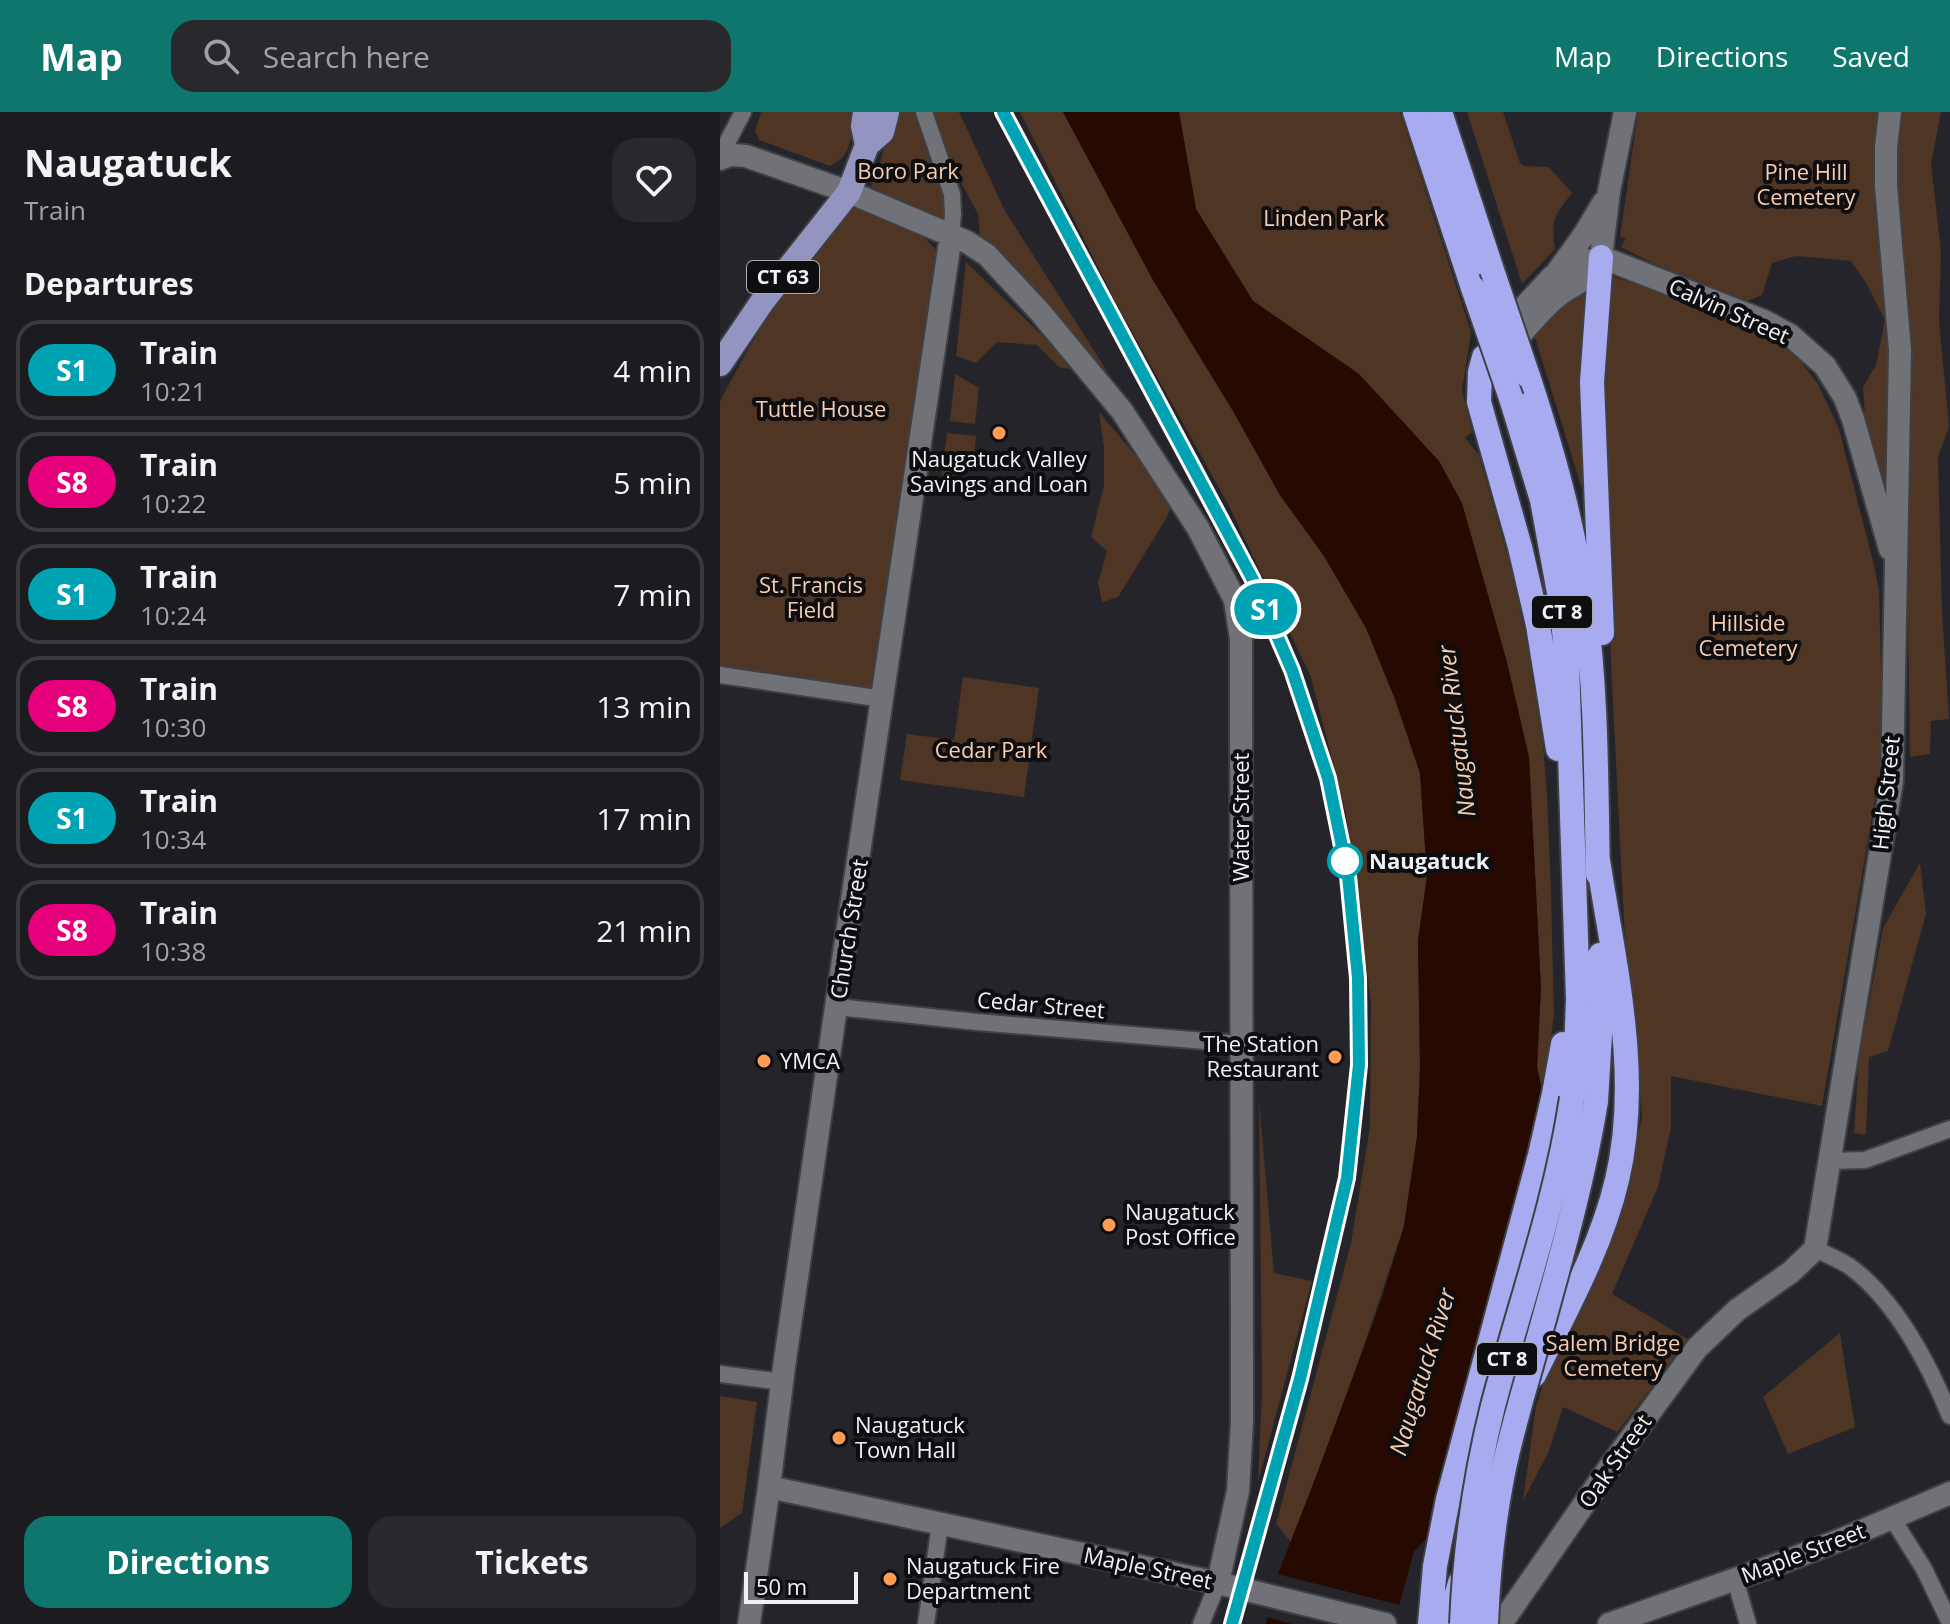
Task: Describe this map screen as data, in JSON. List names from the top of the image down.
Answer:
{
  "streets": {
    "highway": ["CT 8"],
    "main road": ["CT 63"],
    "street": [
      "Calvin Street",
      "High Street",
      "Water Street",
      "Church Street",
      "Cedar Street",
      "Oak Street",
      "Maple Street"
    ]
  },
  "crossings": [
    ["CT 63", "Water Street"],
    ["Calvin Street", "High Street"],
    ["High Street", "Oak Street"],
    ["Water Street", "Church Street"],
    ["Water Street", "Cedar Street"],
    ["Water Street", "Maple Street"],
    ["Church Street", "Cedar Street"],
    ["Church Street", "Maple Street"]
  ],
  "water": ["Naugatuck River"],
  "parks": [
    "Boro Park",
    "Pine Hill Cemetery",
    "Linden Park",
    "Tuttle House",
    "St. Francis Field",
    "Hillside Cemetery",
    "Cedar Park",
    "Salem Bridge Cemetery"
  ],
  "places": [
    "Naugatuck Valley Savings and Loan",
    "Naugatuck",
    "The Station Restaurant",
    "YMCA",
    "Naugatuck Post Office",
    "Naugatuck Town Hall",
    "Naugatuck Fire Department"
  ],
  "scale_bar": "50 m",
  "page": {
    "header": "Map",
    "search": "Search here",
    "nav": ["Map", "Directions", "Saved"],
    "heading": [
      ["Naugatuck", "Train"],
      "Departures"
    ],
    "on_map": "S1",
    "list": [
      {
        "mark": "S1",
        "name": "Train",
        "note": "10:21",
        "value": "4 min"
      },
      {
        "mark": "S8",
        "name": "Train",
        "note": "10:22",
        "value": "5 min"
      },
      {
        "mark": "S1",
        "name": "Train",
        "note": "10:24",
        "value": "7 min"
      },
      {
        "mark": "S8",
        "name": "Train",
        "note": "10:30",
        "value": "13 min"
      },
      {
        "mark": "S1",
        "name": "Train",
        "note": "10:34",
        "value": "17 min"
      },
      {
        "mark": "S8",
        "name": "Train",
        "note": "10:38",
        "value": "21 min"
      }
    ],
    "buttons": ["Directions", "Tickets"],
    "scale": "50 m"
  }
}
